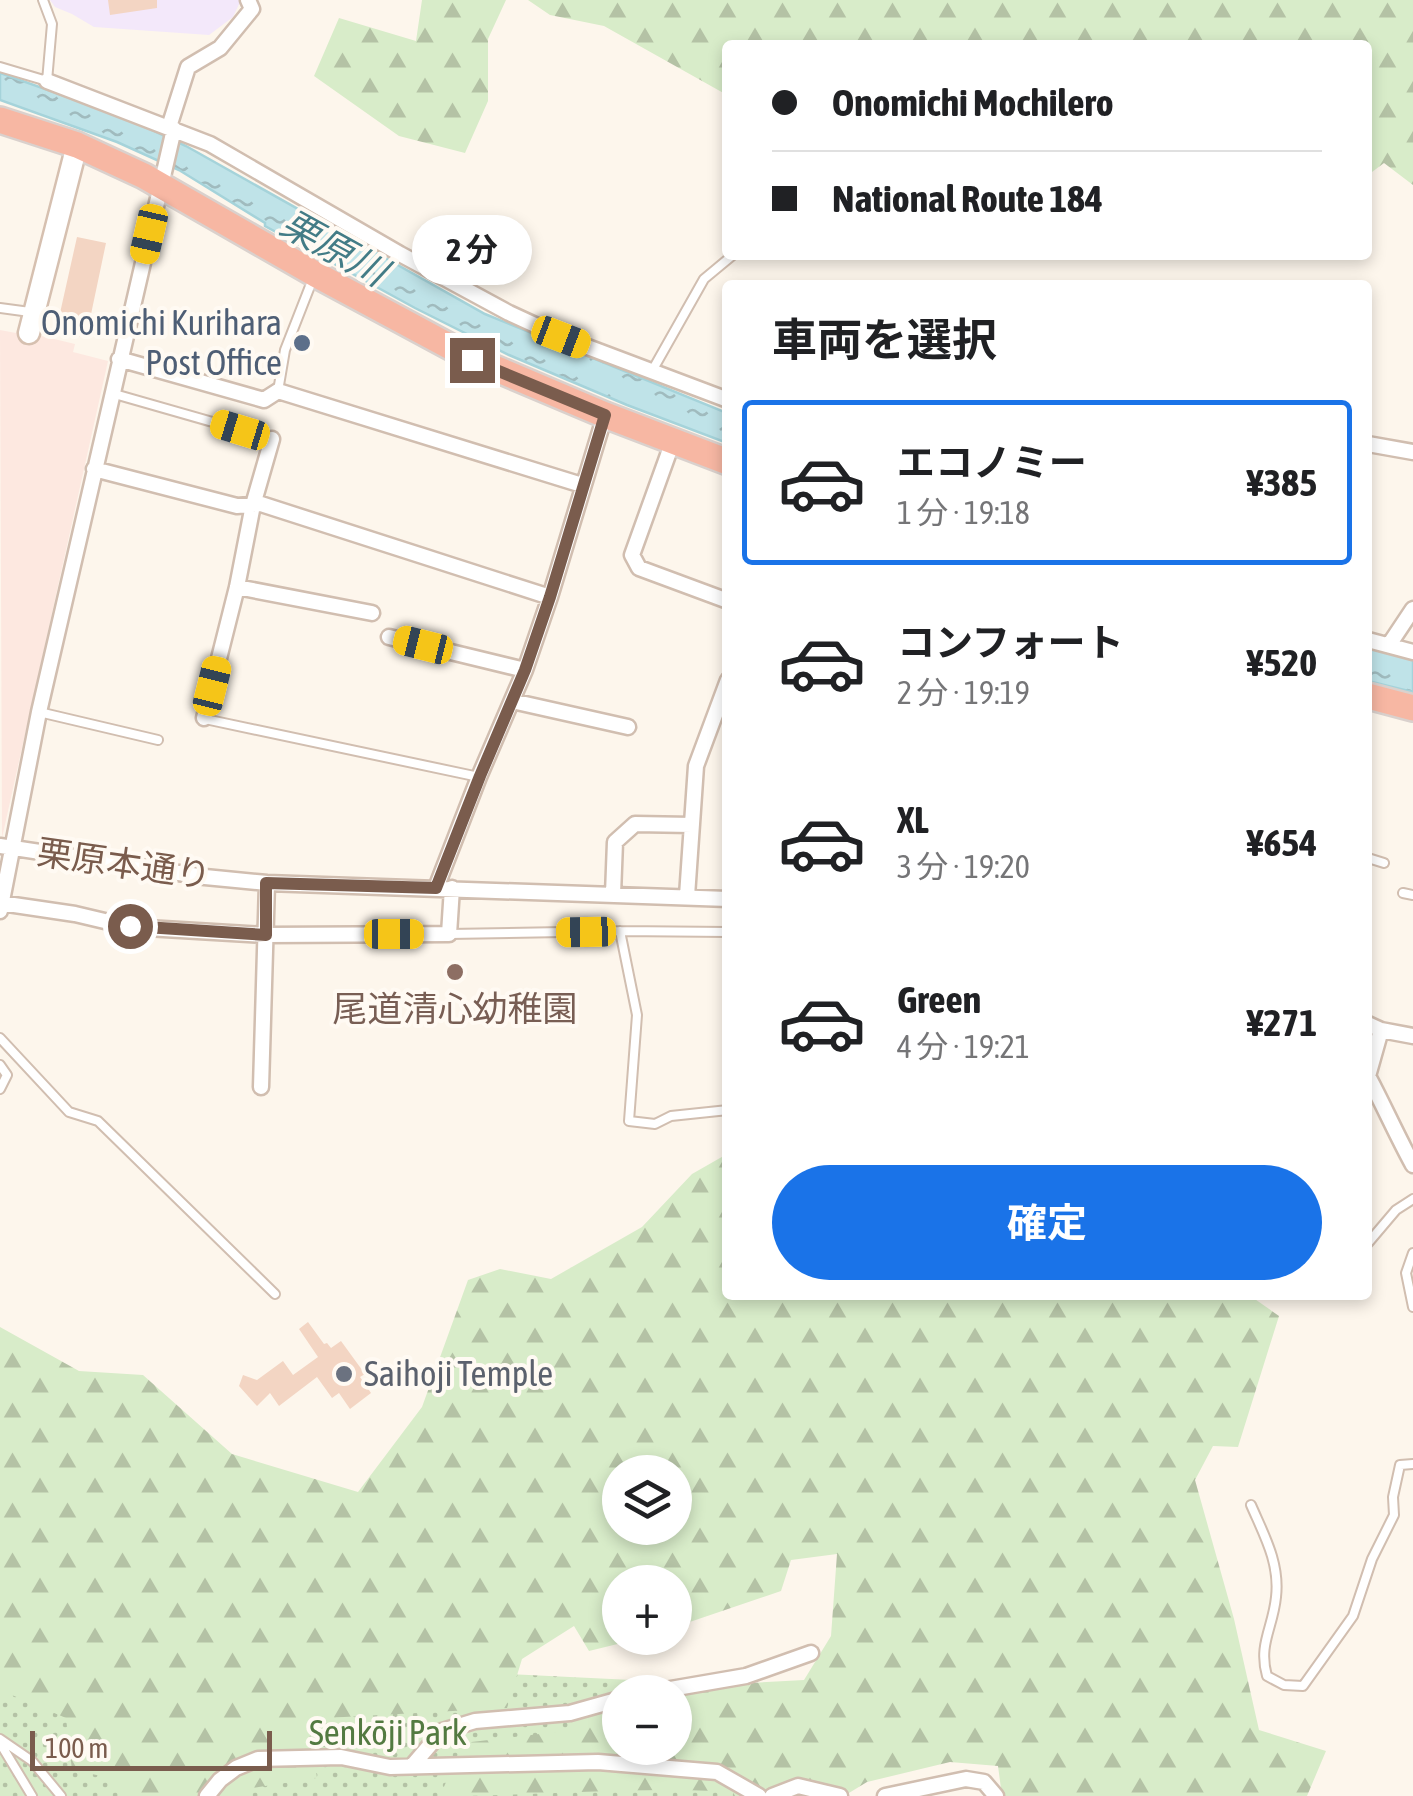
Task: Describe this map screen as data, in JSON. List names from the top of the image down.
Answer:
{
  "streets": {
    "street": ["栗原本通り"]
  },
  "water": ["栗原川"],
  "parks": ["Senkōji Park"],
  "places": ["Onomichi Kurihara Post Office", "尾道清心幼稚園", "Saihoji Temple"],
  "scale_bar": "100 m",
  "page": {
    "banner": ["Onomichi Mochilero", "National Route 184"],
    "bubble": "2 分",
    "heading": "車両を選択",
    "list": [
      {
        "name": "エコノミー",
        "note": "1 分 · 19:18",
        "value": "¥385"
      },
      {
        "name": "コンフォート",
        "note": "2 分 · 19:19",
        "value": "¥520"
      },
      {
        "name": "XL",
        "note": "3 分 · 19:20",
        "value": "¥654"
      },
      {
        "name": "Green",
        "note": "4 分 · 19:21",
        "value": "¥271"
      }
    ],
    "buttons": "確定",
    "map_buttons": ["+", "−"],
    "scale": "100 m"
  }
}
